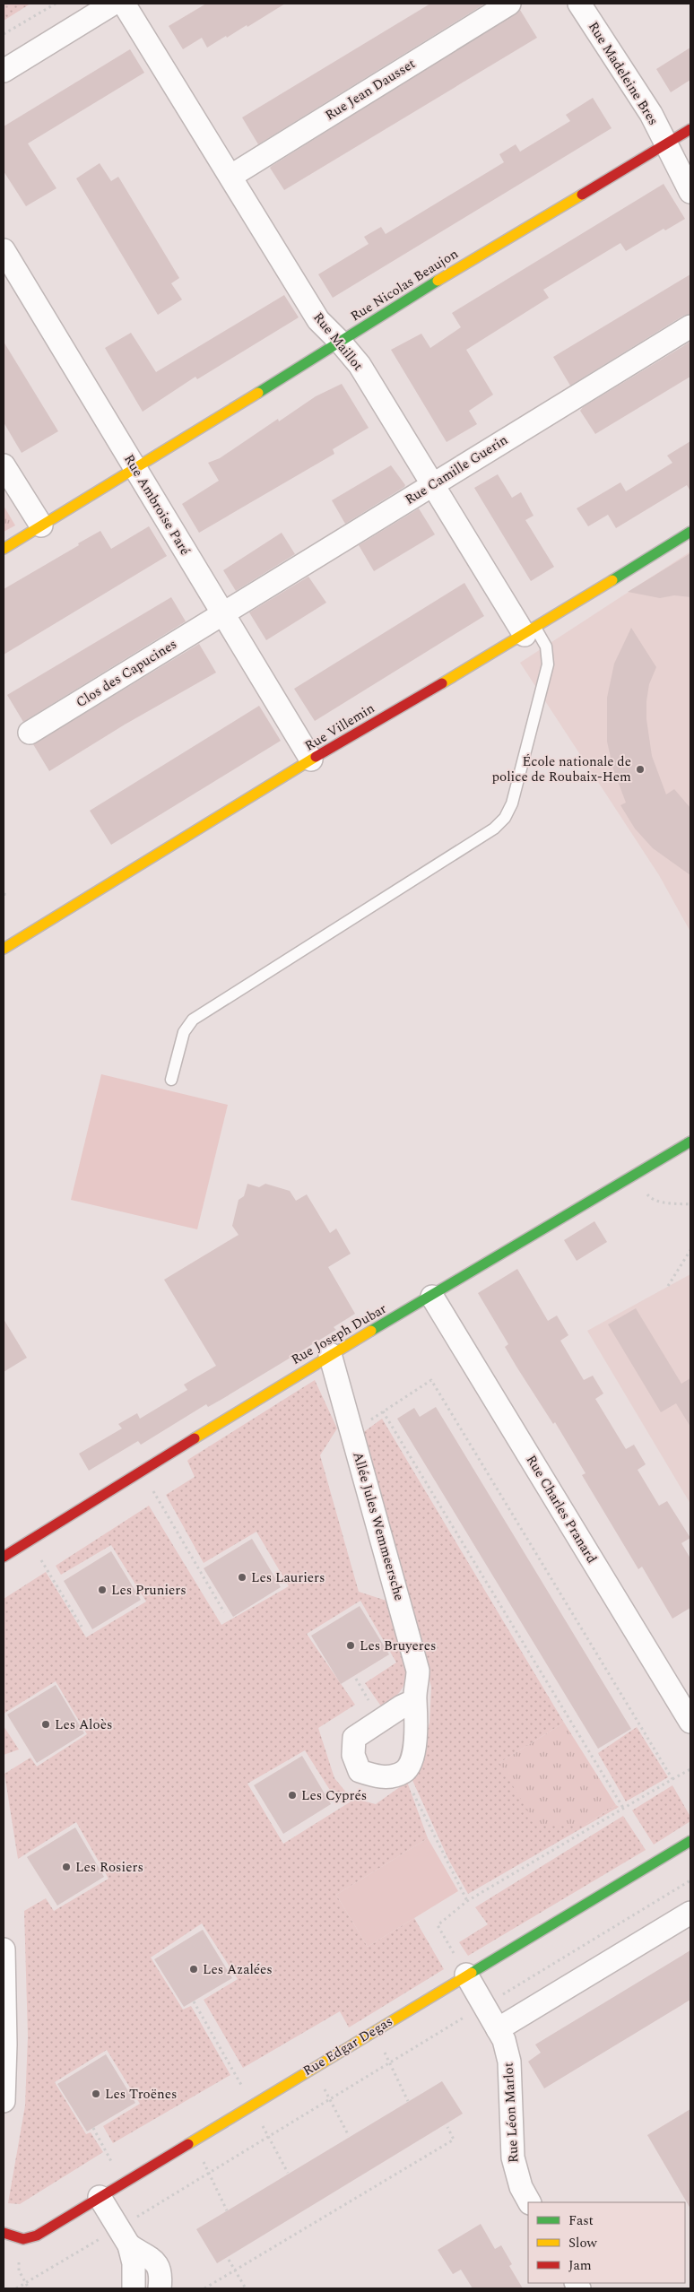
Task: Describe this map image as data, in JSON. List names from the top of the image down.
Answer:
{
  "streets": {
    "street": [
      "Rue Madeleine Bres",
      "Rue Jean Dausset",
      "Rue Nicolas Beaujon",
      "Rue Maillot",
      "Rue Camille Guerin",
      "Rue Ambroise Paré",
      "Clos des Capucines",
      "Rue Villemin",
      "Rue Joseph Dubar",
      "Rue Charles Pranard",
      "Allée Jules Wemmeersche",
      "Rue Edgar Degas",
      "Rue Léon Marlot"
    ]
  },
  "crossings": [
    ["Rue Madeleine Bres", "Rue Nicolas Beaujon"],
    ["Rue Jean Dausset", "Rue Maillot"],
    ["Rue Nicolas Beaujon", "Rue Maillot"],
    ["Rue Nicolas Beaujon", "Rue Ambroise Paré"],
    ["Rue Maillot", "Rue Camille Guerin"],
    ["Rue Maillot", "Rue Villemin"],
    ["Rue Camille Guerin", "Rue Ambroise Paré"],
    ["Rue Camille Guerin", "Clos des Capucines"],
    ["Rue Ambroise Paré", "Clos des Capucines"],
    ["Rue Ambroise Paré", "Rue Villemin"],
    ["Rue Joseph Dubar", "Rue Charles Pranard"],
    ["Rue Joseph Dubar", "Allée Jules Wemmeersche"],
    ["Rue Edgar Degas", "Rue Léon Marlot"]
  ],
  "places": [
    "École nationale de police de Roubaix-Hem",
    "Les Lauriers",
    "Les Pruniers",
    "Les Bruyeres",
    "Les Aloès",
    "Les Cyprés",
    "Les Rosiers",
    "Les Azalées",
    "Les Troënes"
  ],
  "legend": ["Fast", "Slow", "Jam"]
}
